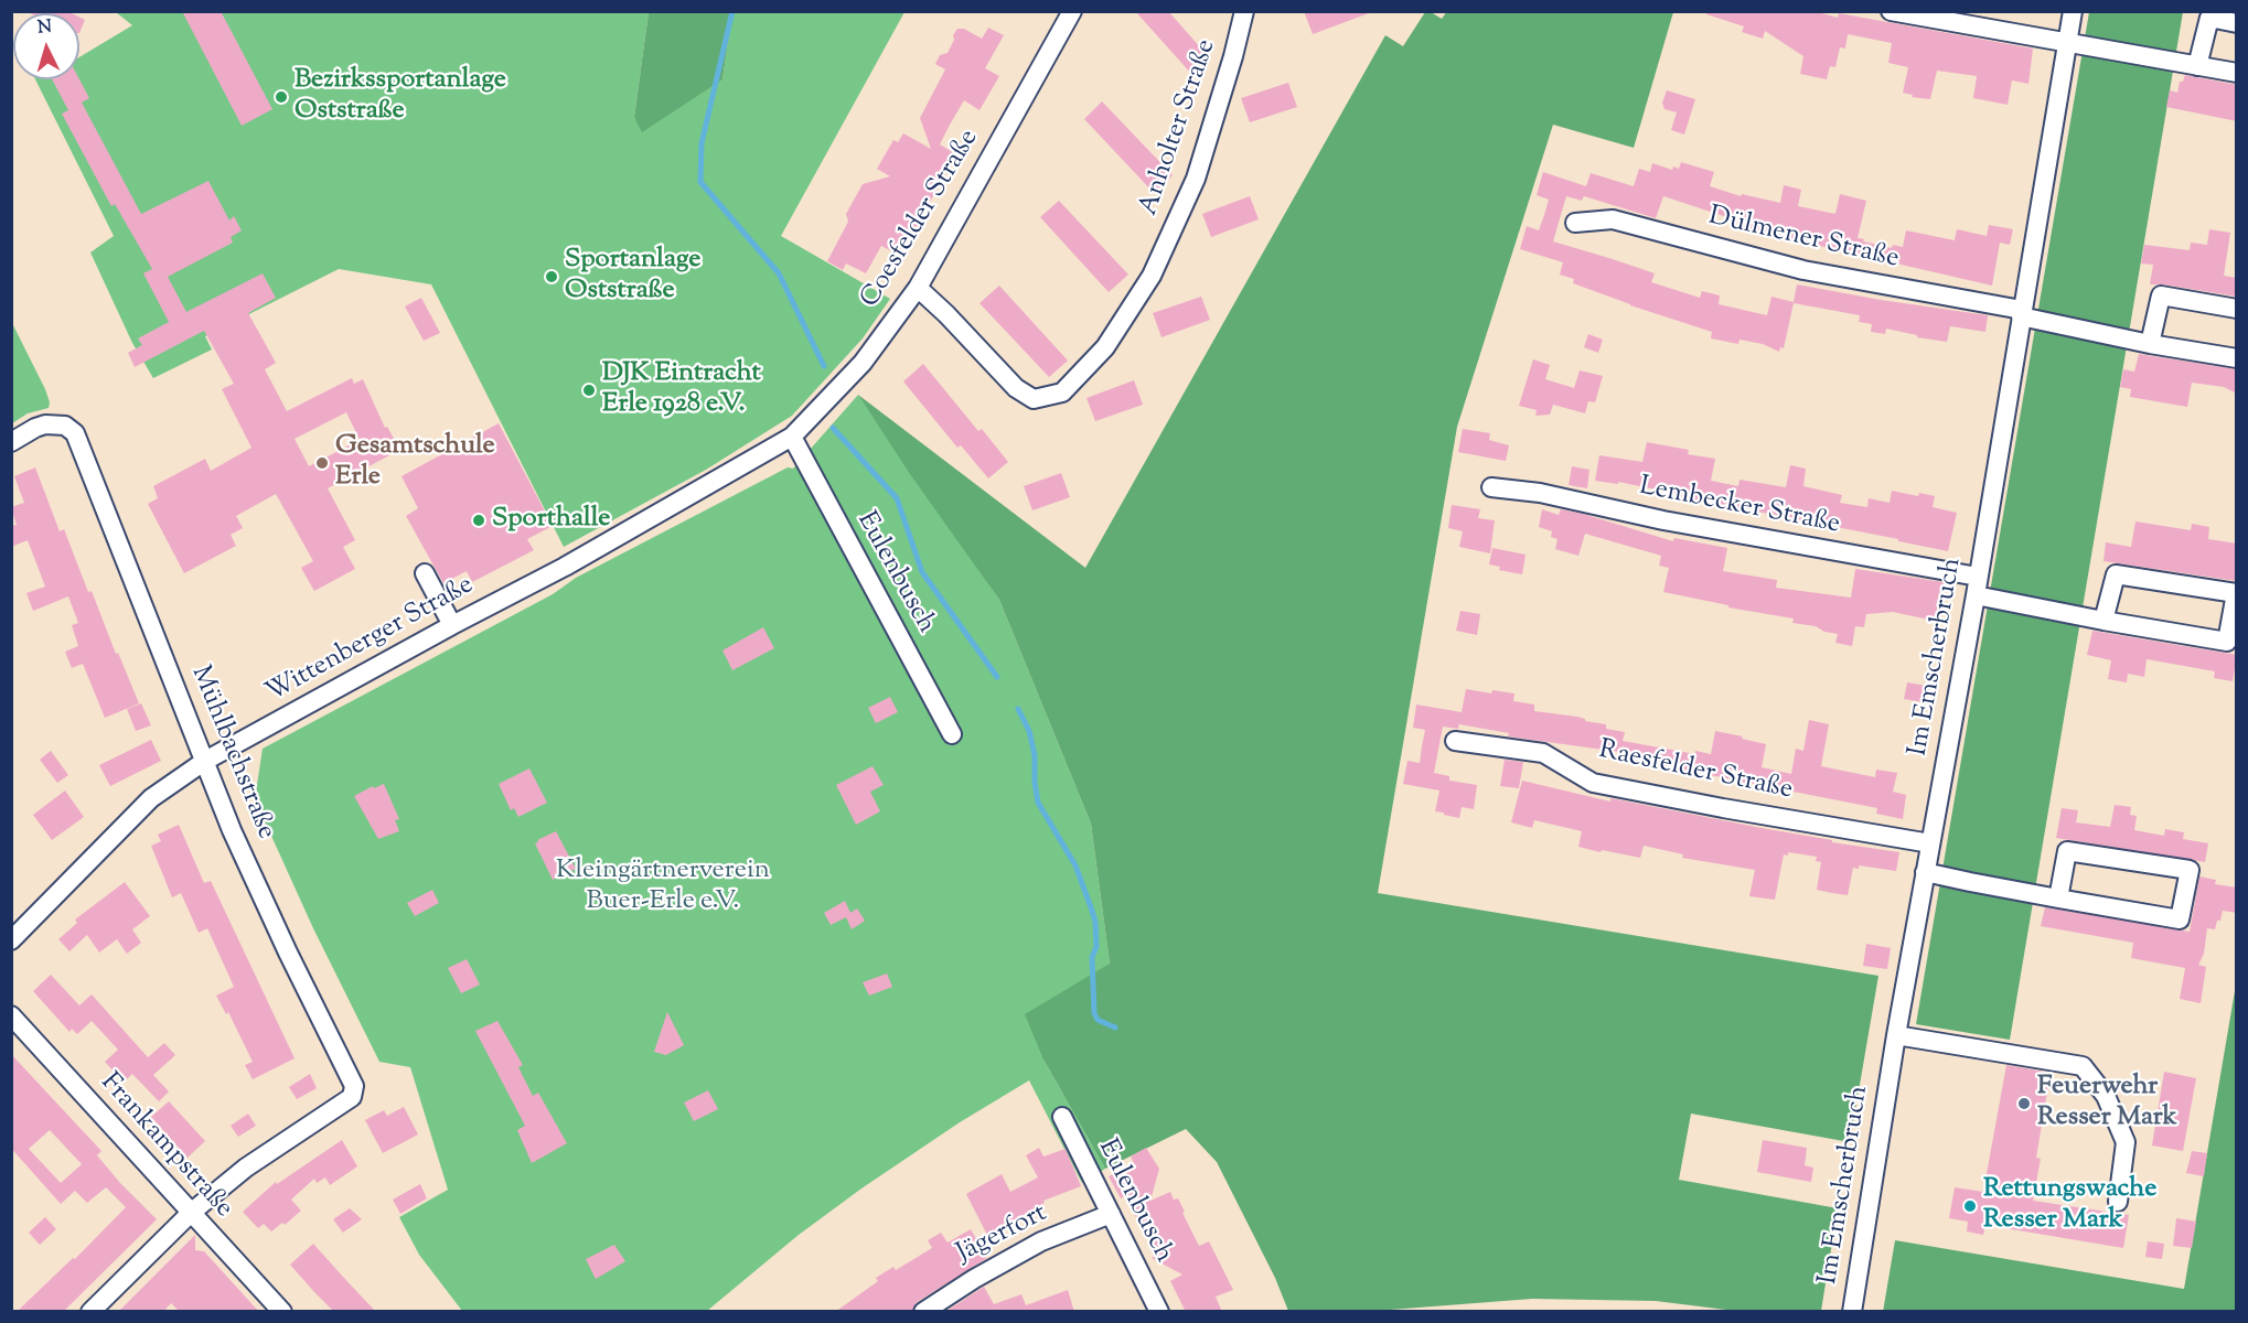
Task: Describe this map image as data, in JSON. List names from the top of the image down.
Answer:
{
  "streets": {
    "street": [
      "Anholter Straße",
      "Coesfelder Straße",
      "Dülmener Straße",
      "Lembecker Straße",
      "Eulenbusch",
      "Wittenberger Straße",
      "Im Emscherbruch",
      "Mühlbachstraße",
      "Raesfelder Straße",
      "Frankampstraße",
      "Jägerfort"
    ]
  },
  "crossings": [
    ["Anholter Straße", "Coesfelder Straße"],
    ["Coesfelder Straße", "Eulenbusch"],
    ["Coesfelder Straße", "Wittenberger Straße"],
    ["Dülmener Straße", "Im Emscherbruch"],
    ["Lembecker Straße", "Im Emscherbruch"],
    ["Eulenbusch", "Wittenberger Straße"],
    ["Eulenbusch", "Jägerfort"],
    ["Wittenberger Straße", "Mühlbachstraße"],
    ["Im Emscherbruch", "Raesfelder Straße"],
    ["Mühlbachstraße", "Frankampstraße"]
  ],
  "parks": ["Kleingärtnerverein Buer-Erle e.V."],
  "places": [
    "Bezirkssportanlage Oststraße",
    "Sportanlage Oststraße",
    "DJK Eintracht Erle 1928 e.V.",
    "Gesamtschule Erle",
    "Sporthalle",
    "Feuerwehr Resser Mark",
    "Rettungswache Resser Mark"
  ],
  "north": "top"
}
